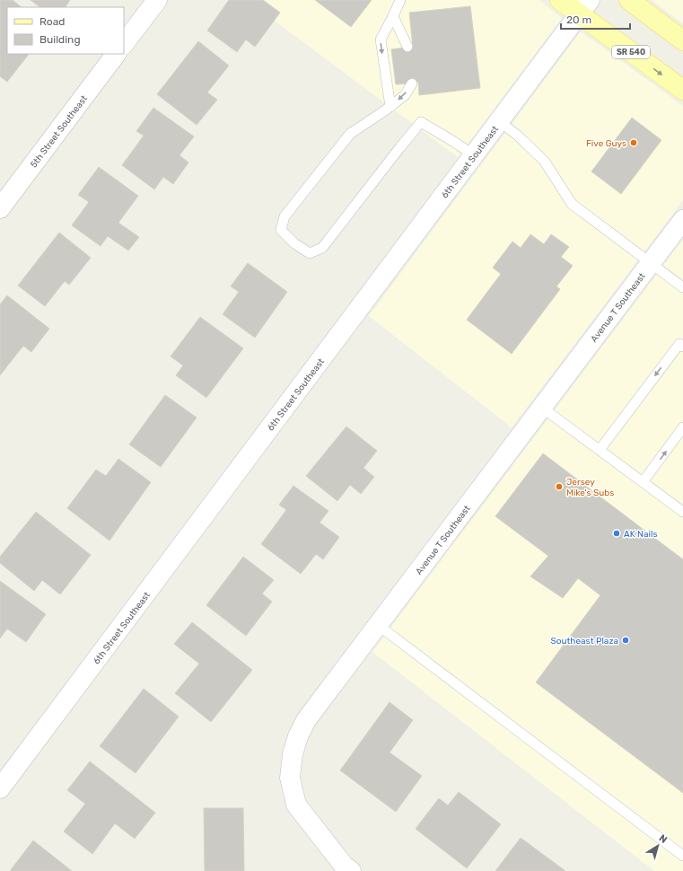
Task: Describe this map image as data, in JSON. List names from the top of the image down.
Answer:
{
  "streets": {
    "main road": ["SR 540"],
    "street": ["5th Street Southeast", "6th Street Southeast", "Avenue T Southeast"]
  },
  "crossings": [
    ["SR 540", "6th Street Southeast"]
  ],
  "places": [
    "Five Guys",
    "Jersey Mike's Subs",
    "AK Nails",
    "Southeast Plaza"
  ],
  "legend": ["Road", "Building"],
  "scale_bar": "20 m",
  "north": "top right"
}
